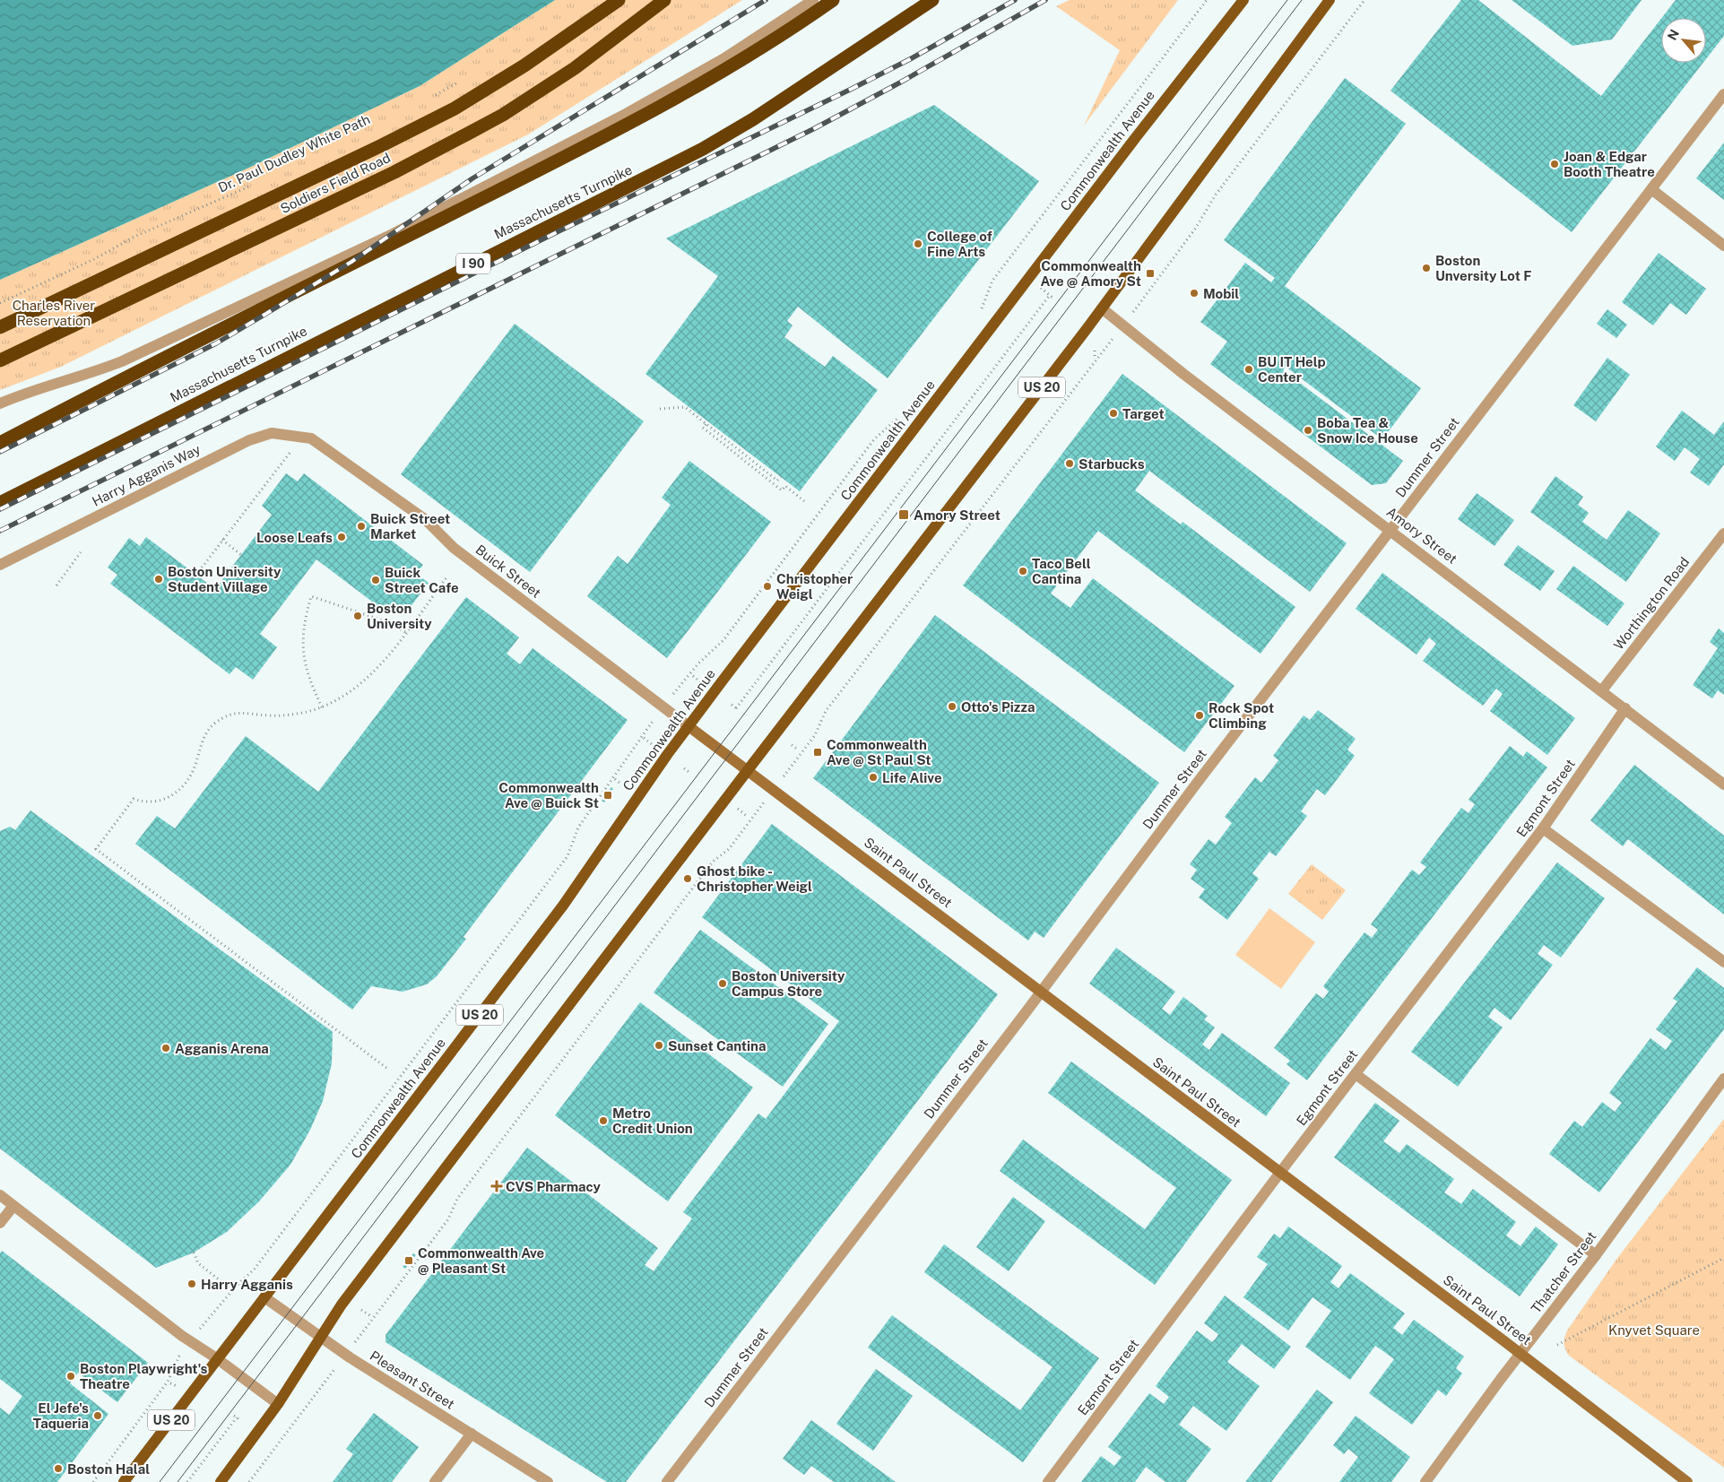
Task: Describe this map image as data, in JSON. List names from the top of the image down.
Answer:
{
  "streets": {
    "highway": ["Soldiers Field Road", "Massachusetts Turnpike", "I 90"],
    "main road": ["Commonwealth Avenue", "US 20", "Saint Paul Street"],
    "street": [
      "Dummer Street",
      "Harry Agganis Way",
      "Amory Street",
      "Buick Street",
      "Worthington Road",
      "Egmont Street",
      "Thatcher Street",
      "Pleasant Street"
    ],
    "path": ["Dr. Paul Dudley White Path"]
  },
  "crossings": [
    ["Commonwealth Avenue", "Buick Street"],
    ["Commonwealth Avenue", "Saint Paul Street"],
    ["Commonwealth Avenue", "Pleasant Street"],
    ["US 20", "Amory Street"],
    ["US 20", "Saint Paul Street"],
    ["US 20", "Pleasant Street"],
    ["Dummer Street", "Amory Street"],
    ["Dummer Street", "Saint Paul Street"],
    ["Harry Agganis Way", "Buick Street"],
    ["Amory Street", "Worthington Road"],
    ["Amory Street", "Egmont Street"],
    ["Buick Street", "Saint Paul Street"],
    ["Egmont Street", "Saint Paul Street"],
    ["Saint Paul Street", "Thatcher Street"]
  ],
  "parks": ["Charles River Reservation", "Knyvet Square"],
  "places": {
    "other": [
      "Joan & Edgar Booth Theatre",
      "College of Fine Arts",
      "Boston Unversity Lot F",
      "Mobil",
      "BU IT Help Center",
      "Target",
      "Boba Tea & Snow Ice House",
      "Starbucks",
      "Buick Street Market",
      "Loose Leafs",
      "Taco Bell Cantina",
      "Boston University Student Village",
      "Buick Street Cafe",
      "Christopher Weigl",
      "Boston University",
      "Otto's Pizza",
      "Rock Spot Climbing",
      "Life Alive",
      "Ghost bike - Christopher Weigl",
      "Boston University Campus Store",
      "Sunset Cantina",
      "Agganis Arena",
      "Metro Credit Union",
      "Harry Agganis",
      "Boston Playwright's Theatre",
      "El Jefe's Taqueria",
      "Boston Halal"
    ],
    "transit": [
      "Commonwealth Ave @ Amory St",
      "Amory Street",
      "Commonwealth Ave @ St Paul St",
      "Commonwealth Ave @ Buick St",
      "Commonwealth Ave @ Pleasant St"
    ],
    "health": ["CVS Pharmacy"]
  },
  "north": "top left"
}
